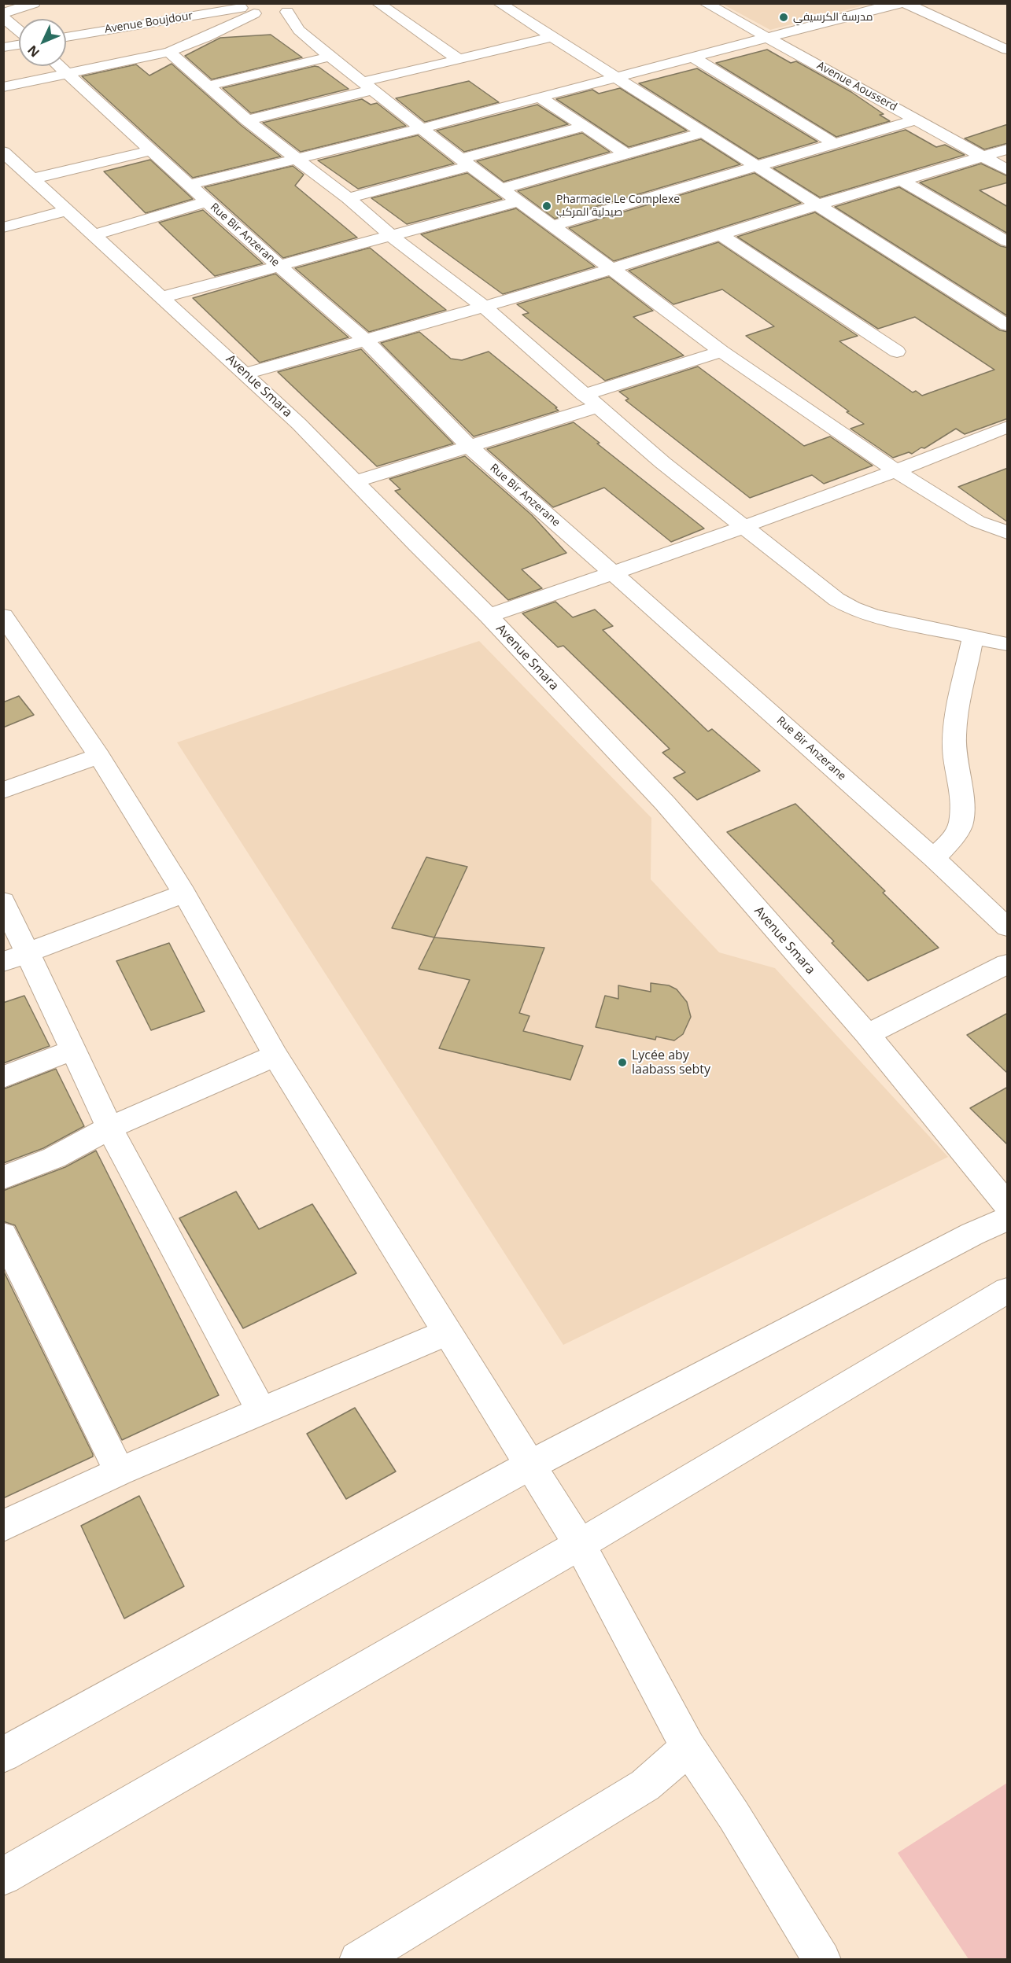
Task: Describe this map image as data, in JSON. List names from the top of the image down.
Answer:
{
  "streets": {
    "street": [
      "Avenue Boujdour",
      "Avenue Aousserd",
      "Rue Bir Anzerane",
      "Avenue Smara"
    ]
  },
  "places": ["مدرسة الكرسيفي", "Pharmacie Le Complexe صيدلية المركب", "Lycée aby laabass sebty"],
  "north": "bottom left"
}
